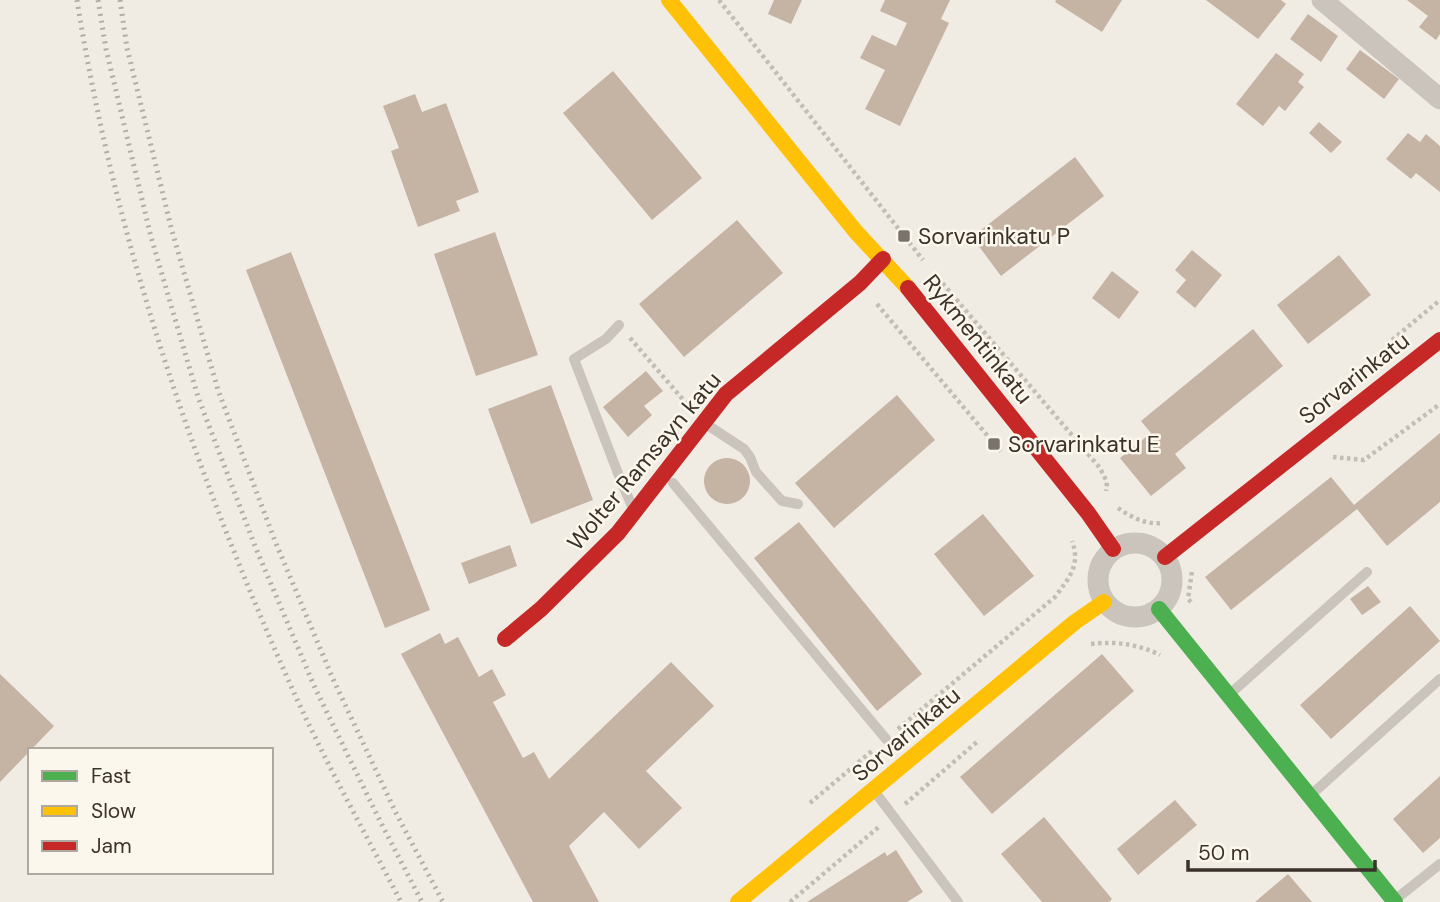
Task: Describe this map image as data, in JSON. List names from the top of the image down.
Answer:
{
  "streets": {
    "street": ["Rykmentinkatu", "Sorvarinkatu", "Wolter Ramsayn katu"]
  },
  "crossings": [
    ["Rykmentinkatu", "Sorvarinkatu"],
    ["Rykmentinkatu", "Wolter Ramsayn katu"]
  ],
  "places": {
    "transit": ["Sorvarinkatu P", "Sorvarinkatu E"]
  },
  "legend": ["Fast", "Slow", "Jam"],
  "scale_bar": "50 m"
}
